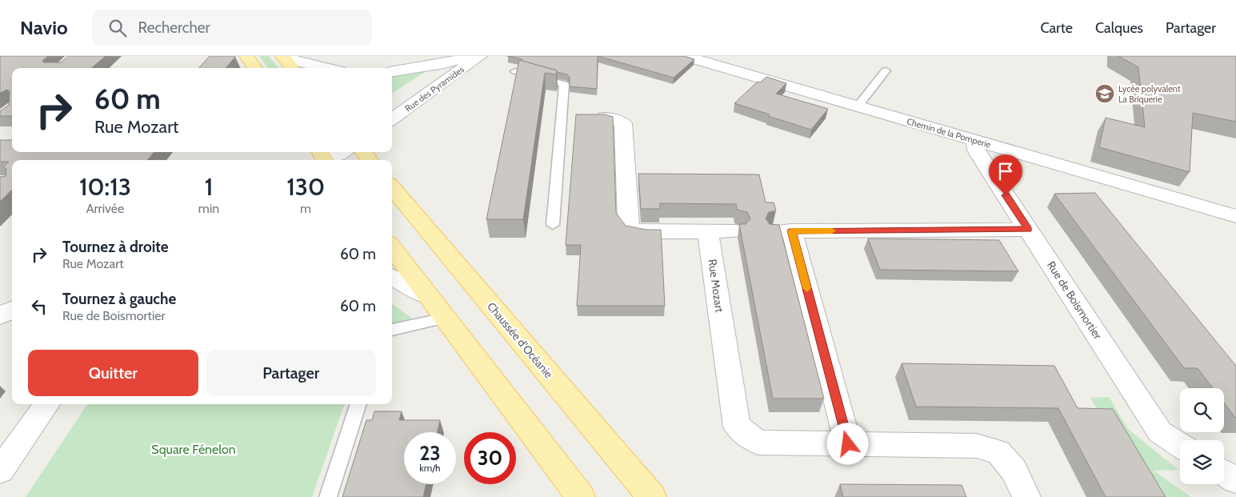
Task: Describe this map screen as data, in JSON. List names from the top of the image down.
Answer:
{
  "streets": {
    "main road": ["Chaussée d'Océanie"],
    "street": [
      "Rue des Pyramides",
      "Chemin de la Pomperie",
      "Rue Mozart",
      "Rue de Boismortier"
    ]
  },
  "crossings": [
    ["Chemin de la Pomperie", "Rue de Boismortier"]
  ],
  "parks": ["Square Fénelon"],
  "places": {
    "school or university": ["Lycée polyvalent La Briquerie"]
  },
  "page": {
    "header": "Navio",
    "search": "Rechercher",
    "nav": ["Carte", "Calques", "Partager"],
    "turn": ["60 m", "Rue Mozart"],
    "eta": [
      "10:13",
      "Arrivée",
      "1",
      "min",
      "130",
      "m"
    ],
    "list": [
      {
        "name": "Tournez à droite",
        "note": "Rue Mozart",
        "value": "60 m"
      },
      {
        "name": "Tournez à gauche",
        "note": "Rue de Boismortier",
        "value": "60 m"
      }
    ],
    "buttons": ["Quitter", "Partager"],
    "speed": "23 km/h",
    "limit": "30"
  }
}
